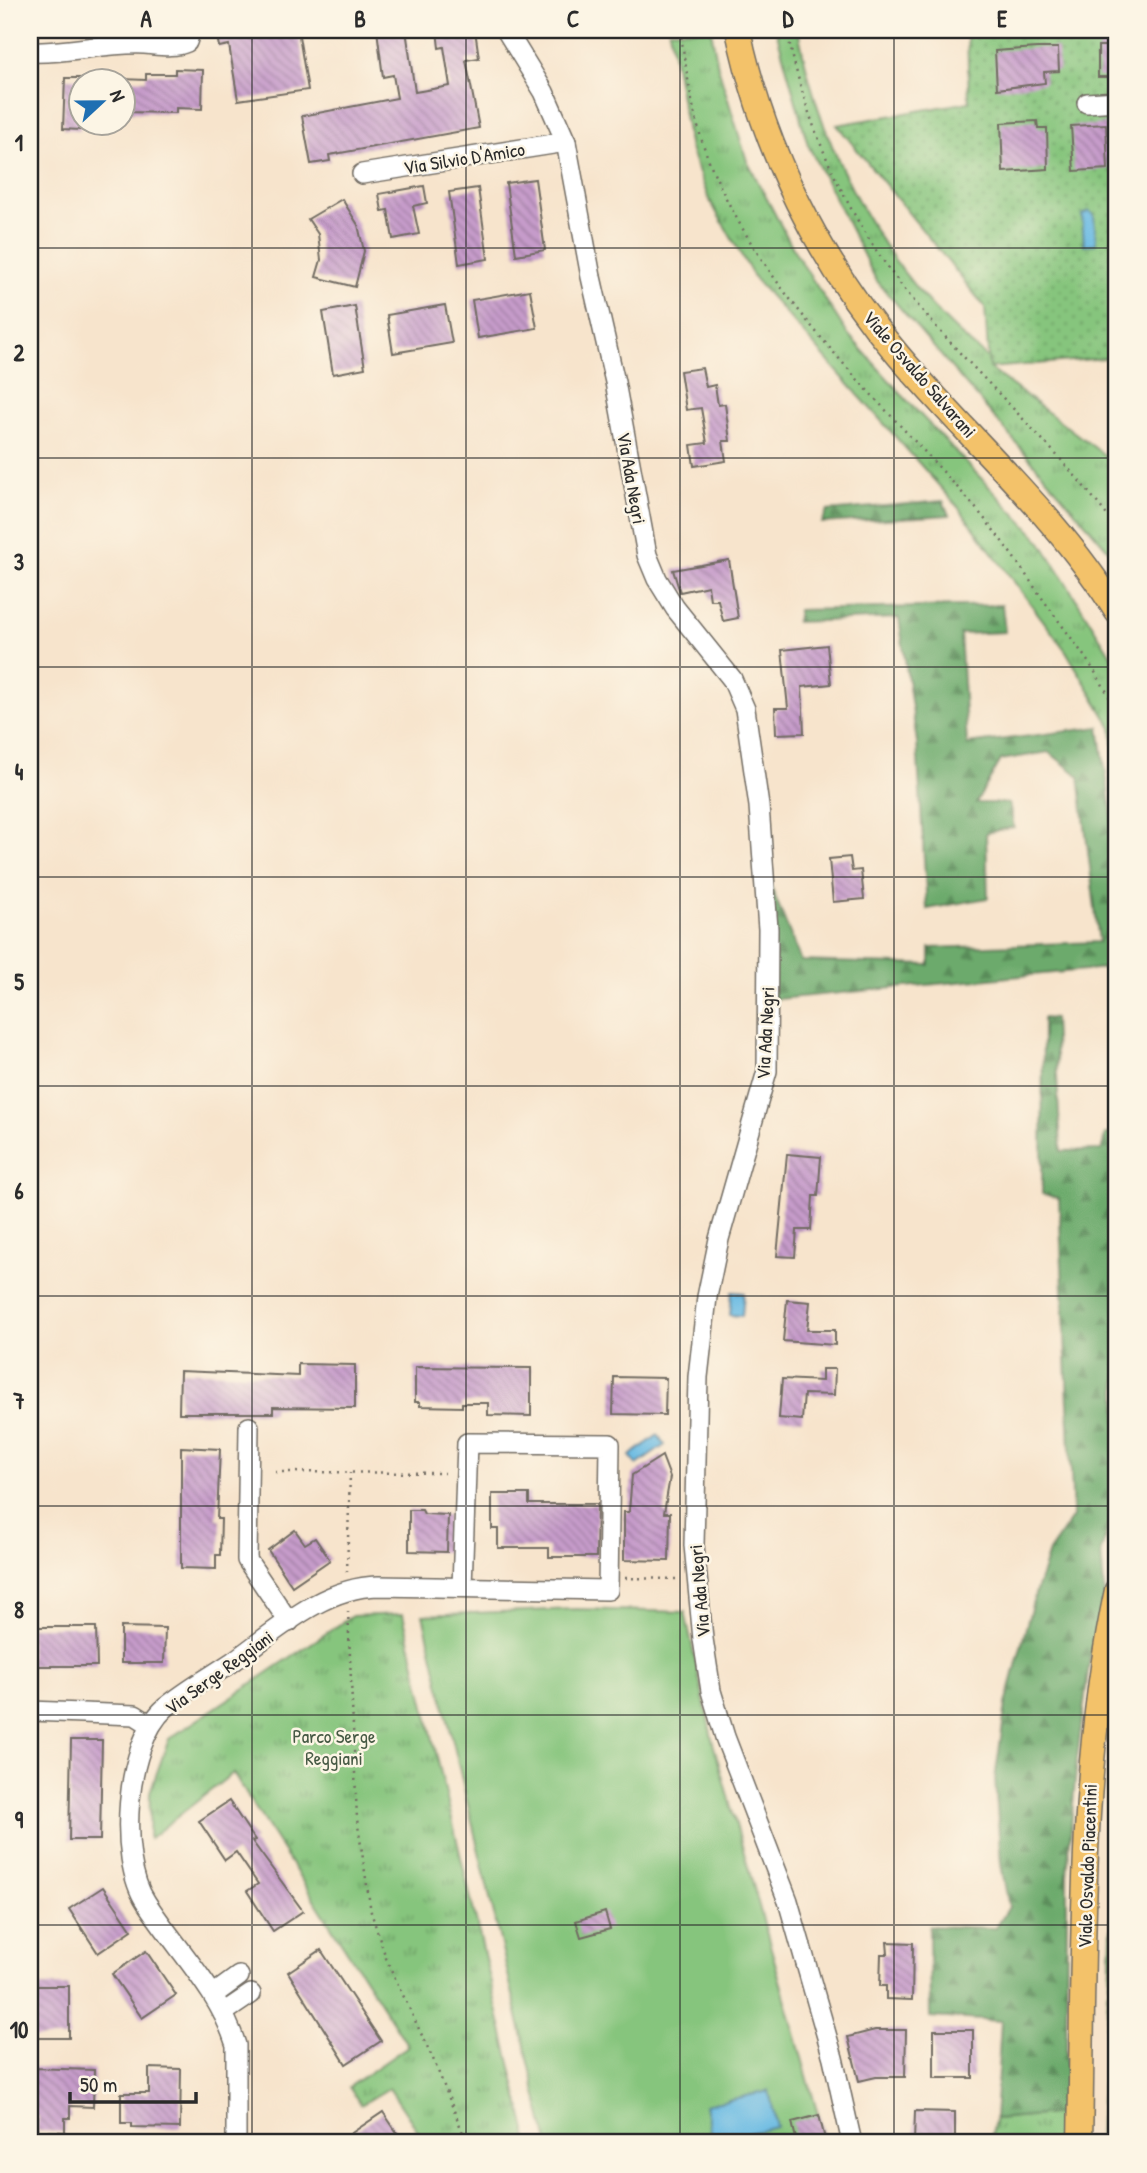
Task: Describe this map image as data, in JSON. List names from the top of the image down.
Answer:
{
  "streets": {
    "main road": ["Viale Osvaldo Salvarani", "Viale Osvaldo Piacentini"],
    "street": ["Via Silvio D'Amico", "Via Ada Negri", "Via Serge Reggiani"]
  },
  "crossings": [
    ["Via Silvio D'Amico", "Via Ada Negri"]
  ],
  "parks": ["Parco Serge Reggiani"],
  "scale_bar": "50 m",
  "north": "right",
  "grid": {
    "columns": [
      "A",
      "B",
      "C",
      "D",
      "E"
    ],
    "rows": [
      "1",
      "2",
      "3",
      "4",
      "5",
      "6",
      "7",
      "8",
      "9",
      "10"
    ]
  }
}
